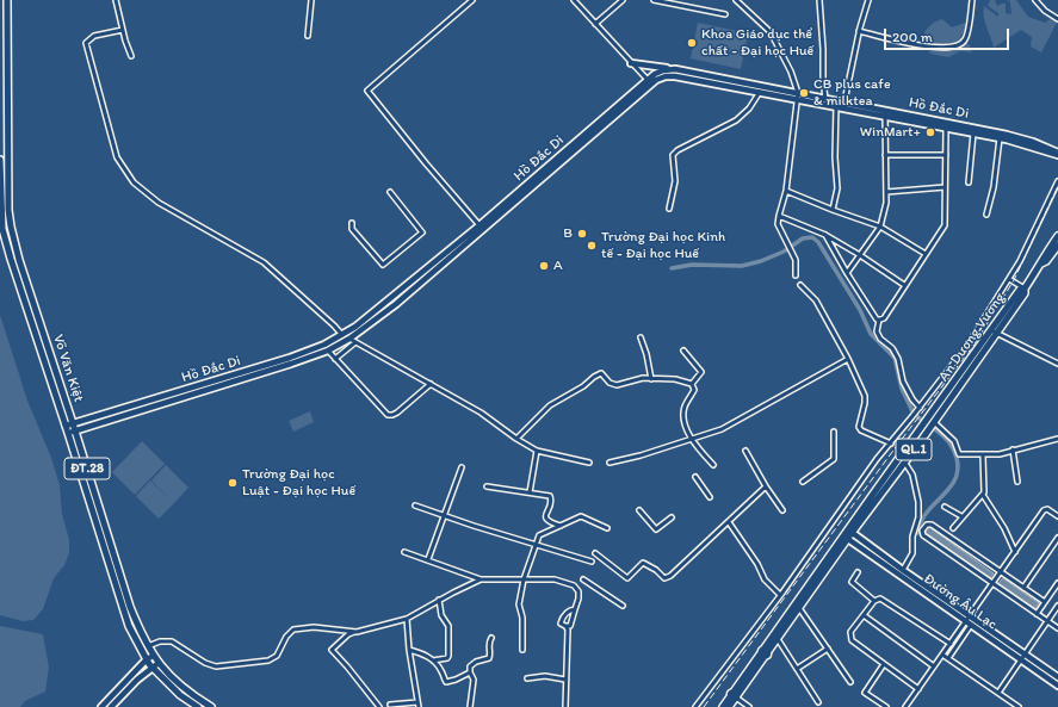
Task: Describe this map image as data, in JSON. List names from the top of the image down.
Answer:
{
  "streets": {
    "main road": [
      "An Dương Vương",
      "Võ Văn Kiệt",
      "QL.1",
      "ĐT.28"
    ],
    "street": ["Hồ Đắc Di", "Đường Âu Lạc"]
  },
  "crossings": [
    ["Hồ Đắc Di", "Võ Văn Kiệt"],
    ["An Dương Vương", "QL.1"],
    ["An Dương Vương", "Đường Âu Lạc"]
  ],
  "places": [
    "Khoa Giáo dục thể chất - Đại học Huế",
    "CB plus cafe & milktea",
    "WinMart+",
    "B",
    "Trường Đại học Kinh tế - Đại học Huế",
    "A",
    "Trường Đại học Luật - Đại học Huế"
  ],
  "scale_bar": "200 m"
}
